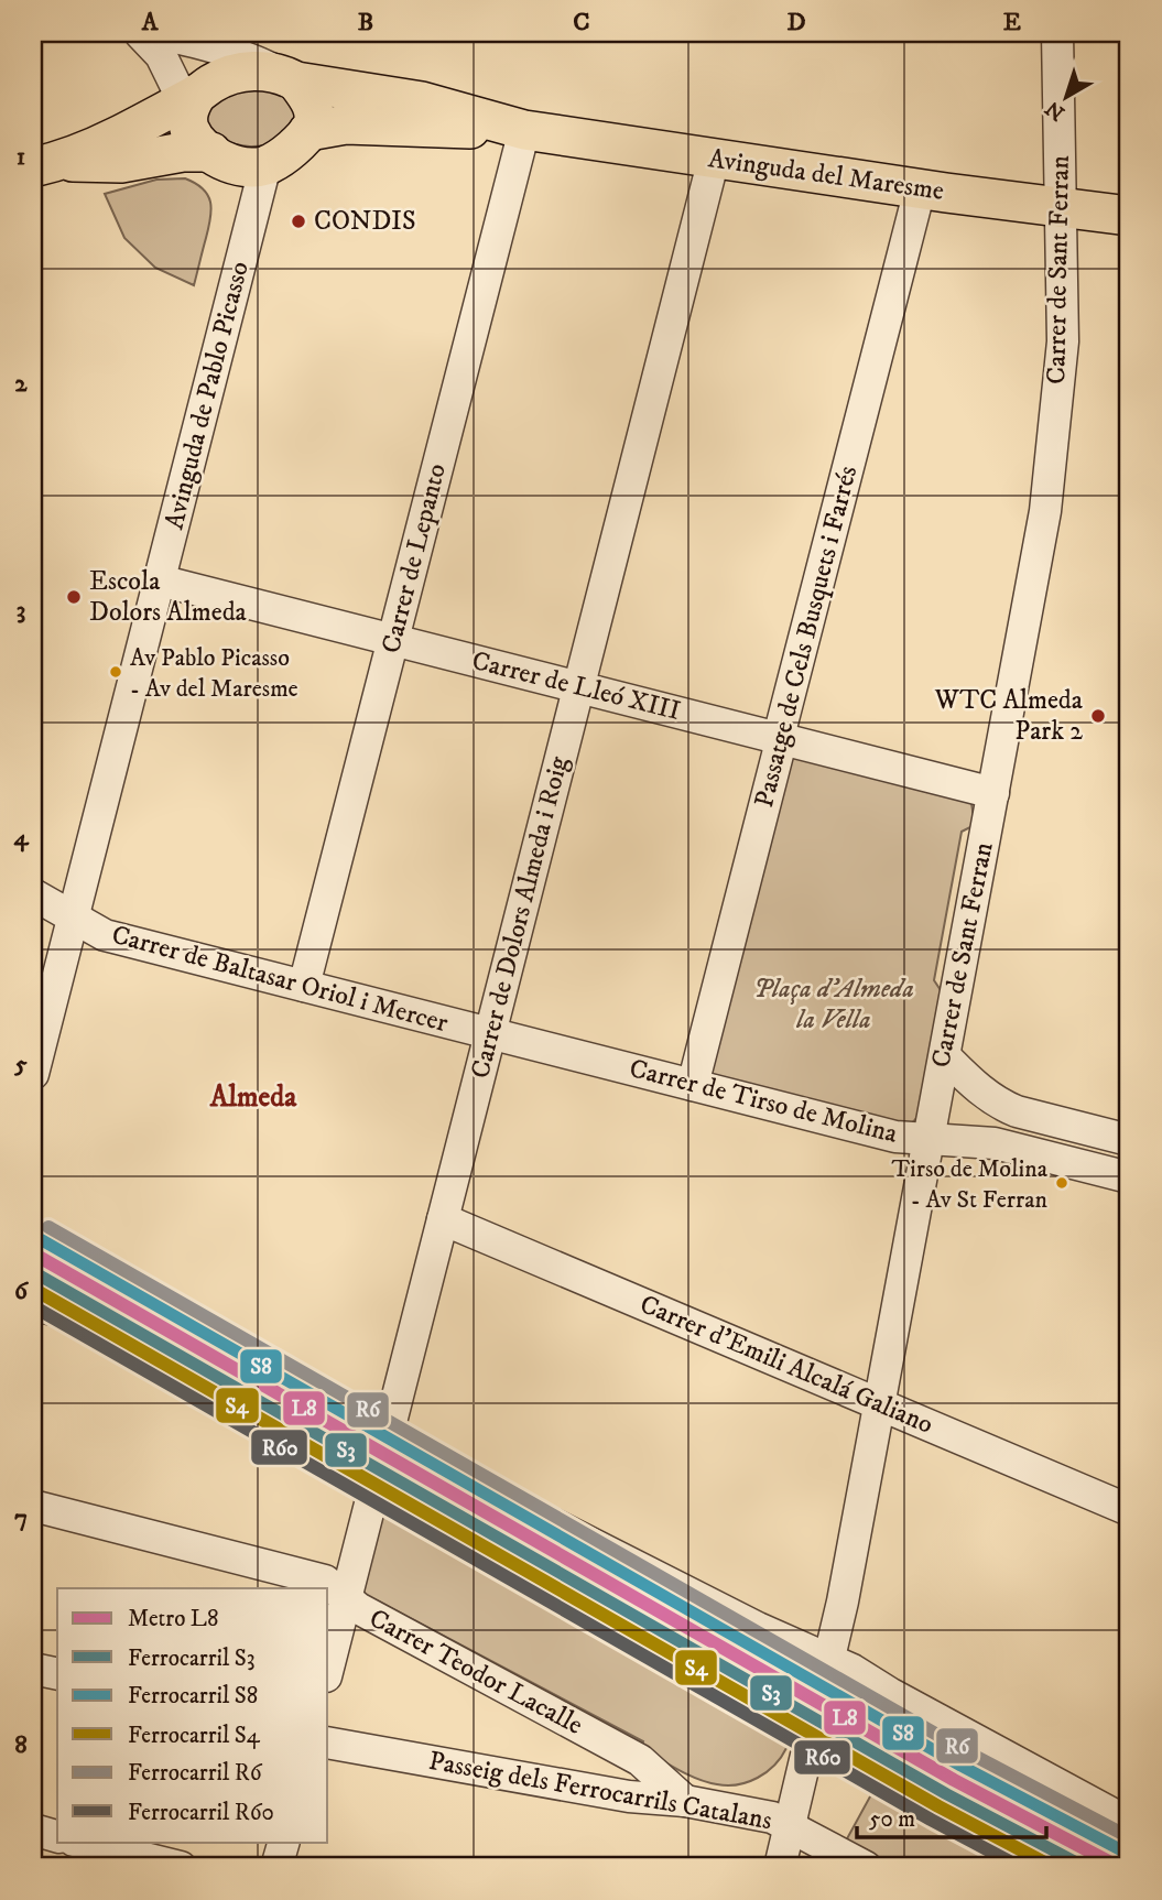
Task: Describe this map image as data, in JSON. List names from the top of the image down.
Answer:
{
  "streets": {
    "main road": ["Avinguda del Maresme"],
    "street": [
      "Carrer de Sant Ferran",
      "Avinguda de Pablo Picasso",
      "Carrer de Lepanto",
      "Passatge de Cels Busquets i Farrés",
      "Carrer de Lleó XIII",
      "Carrer de Dolors Almeda i Roig",
      "Carrer de Baltasar Oriol i Mercer",
      "Carrer de Tirso de Molina",
      "Carrer d'Emili Alcalá Galiano",
      "Carrer Teodor Lacalle",
      "Passeig dels Ferrocarrils Catalans"
    ]
  },
  "crossings": [
    ["Avinguda del Maresme", "Carrer de Sant Ferran"],
    ["Avinguda del Maresme", "Carrer de Lepanto"],
    ["Avinguda del Maresme", "Passatge de Cels Busquets i Farrés"],
    ["Avinguda del Maresme", "Carrer de Dolors Almeda i Roig"],
    ["Carrer de Sant Ferran", "Carrer de Lleó XIII"],
    ["Carrer de Sant Ferran", "Carrer de Tirso de Molina"],
    ["Carrer de Sant Ferran", "Carrer d'Emili Alcalá Galiano"],
    ["Carrer de Sant Ferran", "Passeig dels Ferrocarrils Catalans"],
    ["Avinguda de Pablo Picasso", "Carrer de Lleó XIII"],
    ["Avinguda de Pablo Picasso", "Carrer de Baltasar Oriol i Mercer"],
    ["Carrer de Lepanto", "Carrer de Lleó XIII"],
    ["Carrer de Lepanto", "Carrer de Baltasar Oriol i Mercer"],
    ["Passatge de Cels Busquets i Farrés", "Carrer de Lleó XIII"],
    ["Passatge de Cels Busquets i Farrés", "Carrer de Tirso de Molina"],
    ["Carrer de Lleó XIII", "Carrer de Dolors Almeda i Roig"],
    ["Carrer de Dolors Almeda i Roig", "Carrer de Baltasar Oriol i Mercer"],
    ["Carrer de Dolors Almeda i Roig", "Carrer de Tirso de Molina"],
    ["Carrer de Dolors Almeda i Roig", "Carrer d'Emili Alcalá Galiano"],
    ["Carrer de Dolors Almeda i Roig", "Carrer Teodor Lacalle"],
    ["Carrer de Baltasar Oriol i Mercer", "Carrer de Tirso de Molina"],
    ["Carrer Teodor Lacalle", "Passeig dels Ferrocarrils Catalans"]
  ],
  "districts": ["Almeda"],
  "parks": ["Plaça d'Almeda la Vella"],
  "places": [
    "CONDIS",
    "Escola Dolors Almeda",
    "Av Pablo Picasso - Av del Maresme",
    "WTC Almeda Park 2",
    "Tirso de Molina - Av St Ferran"
  ],
  "lines": [
    "rail line R6",
    "rail line S8",
    "metro line L8",
    "rail line S3",
    "rail line S4",
    "rail line R60"
  ],
  "legend": [
    "Metro L8",
    "Ferrocarril S3",
    "Ferrocarril S8",
    "Ferrocarril S4",
    "Ferrocarril R6",
    "Ferrocarril R60"
  ],
  "scale_bar": "50 m",
  "north": "bottom left",
  "grid": {
    "columns": [
      "A",
      "B",
      "C",
      "D",
      "E"
    ],
    "rows": [
      "1",
      "2",
      "3",
      "4",
      "5",
      "6",
      "7",
      "8"
    ]
  }
}
